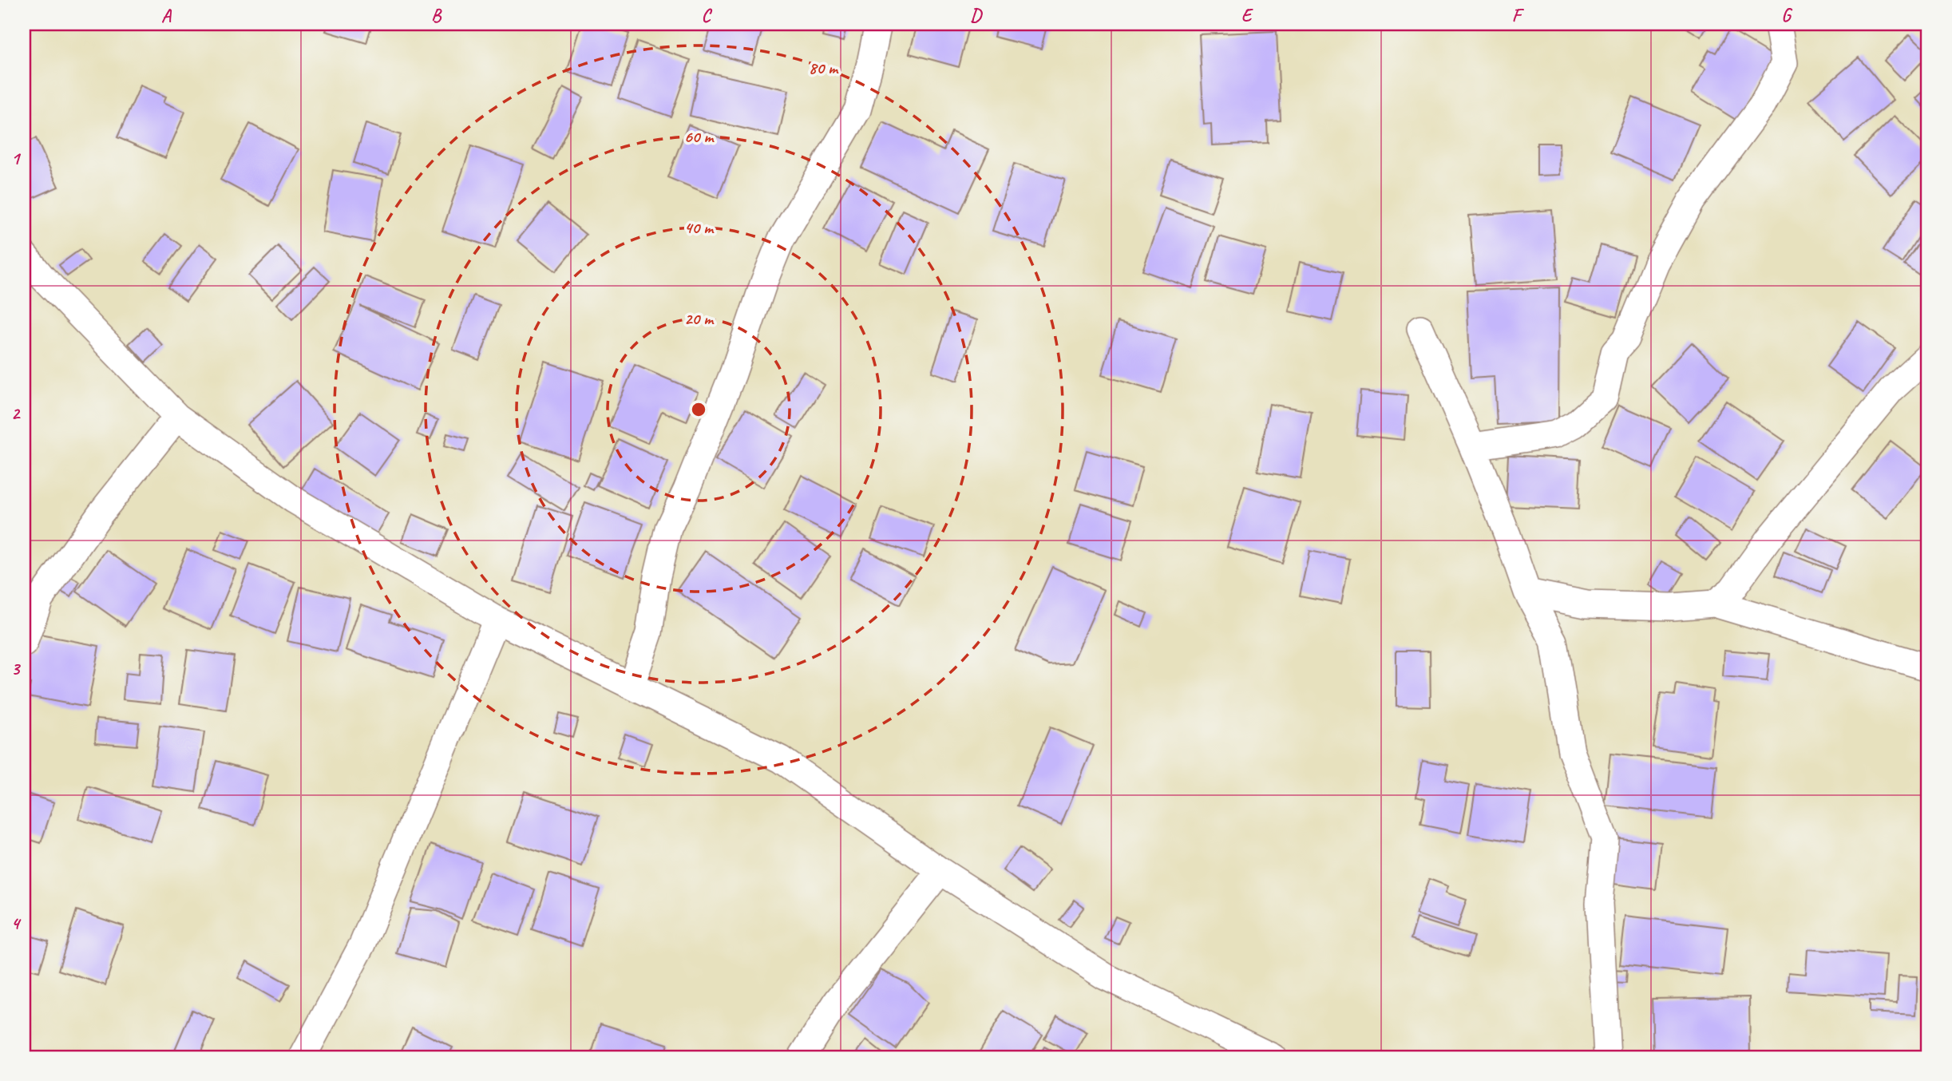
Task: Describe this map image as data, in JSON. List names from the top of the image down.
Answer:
{
  "grid": {
    "columns": [
      "A",
      "B",
      "C",
      "D",
      "E",
      "F",
      "G"
    ],
    "rows": [
      "1",
      "2",
      "3",
      "4"
    ]
  },
  "rings": [
    "80 m",
    "60 m",
    "40 m",
    "20 m"
  ]
}
